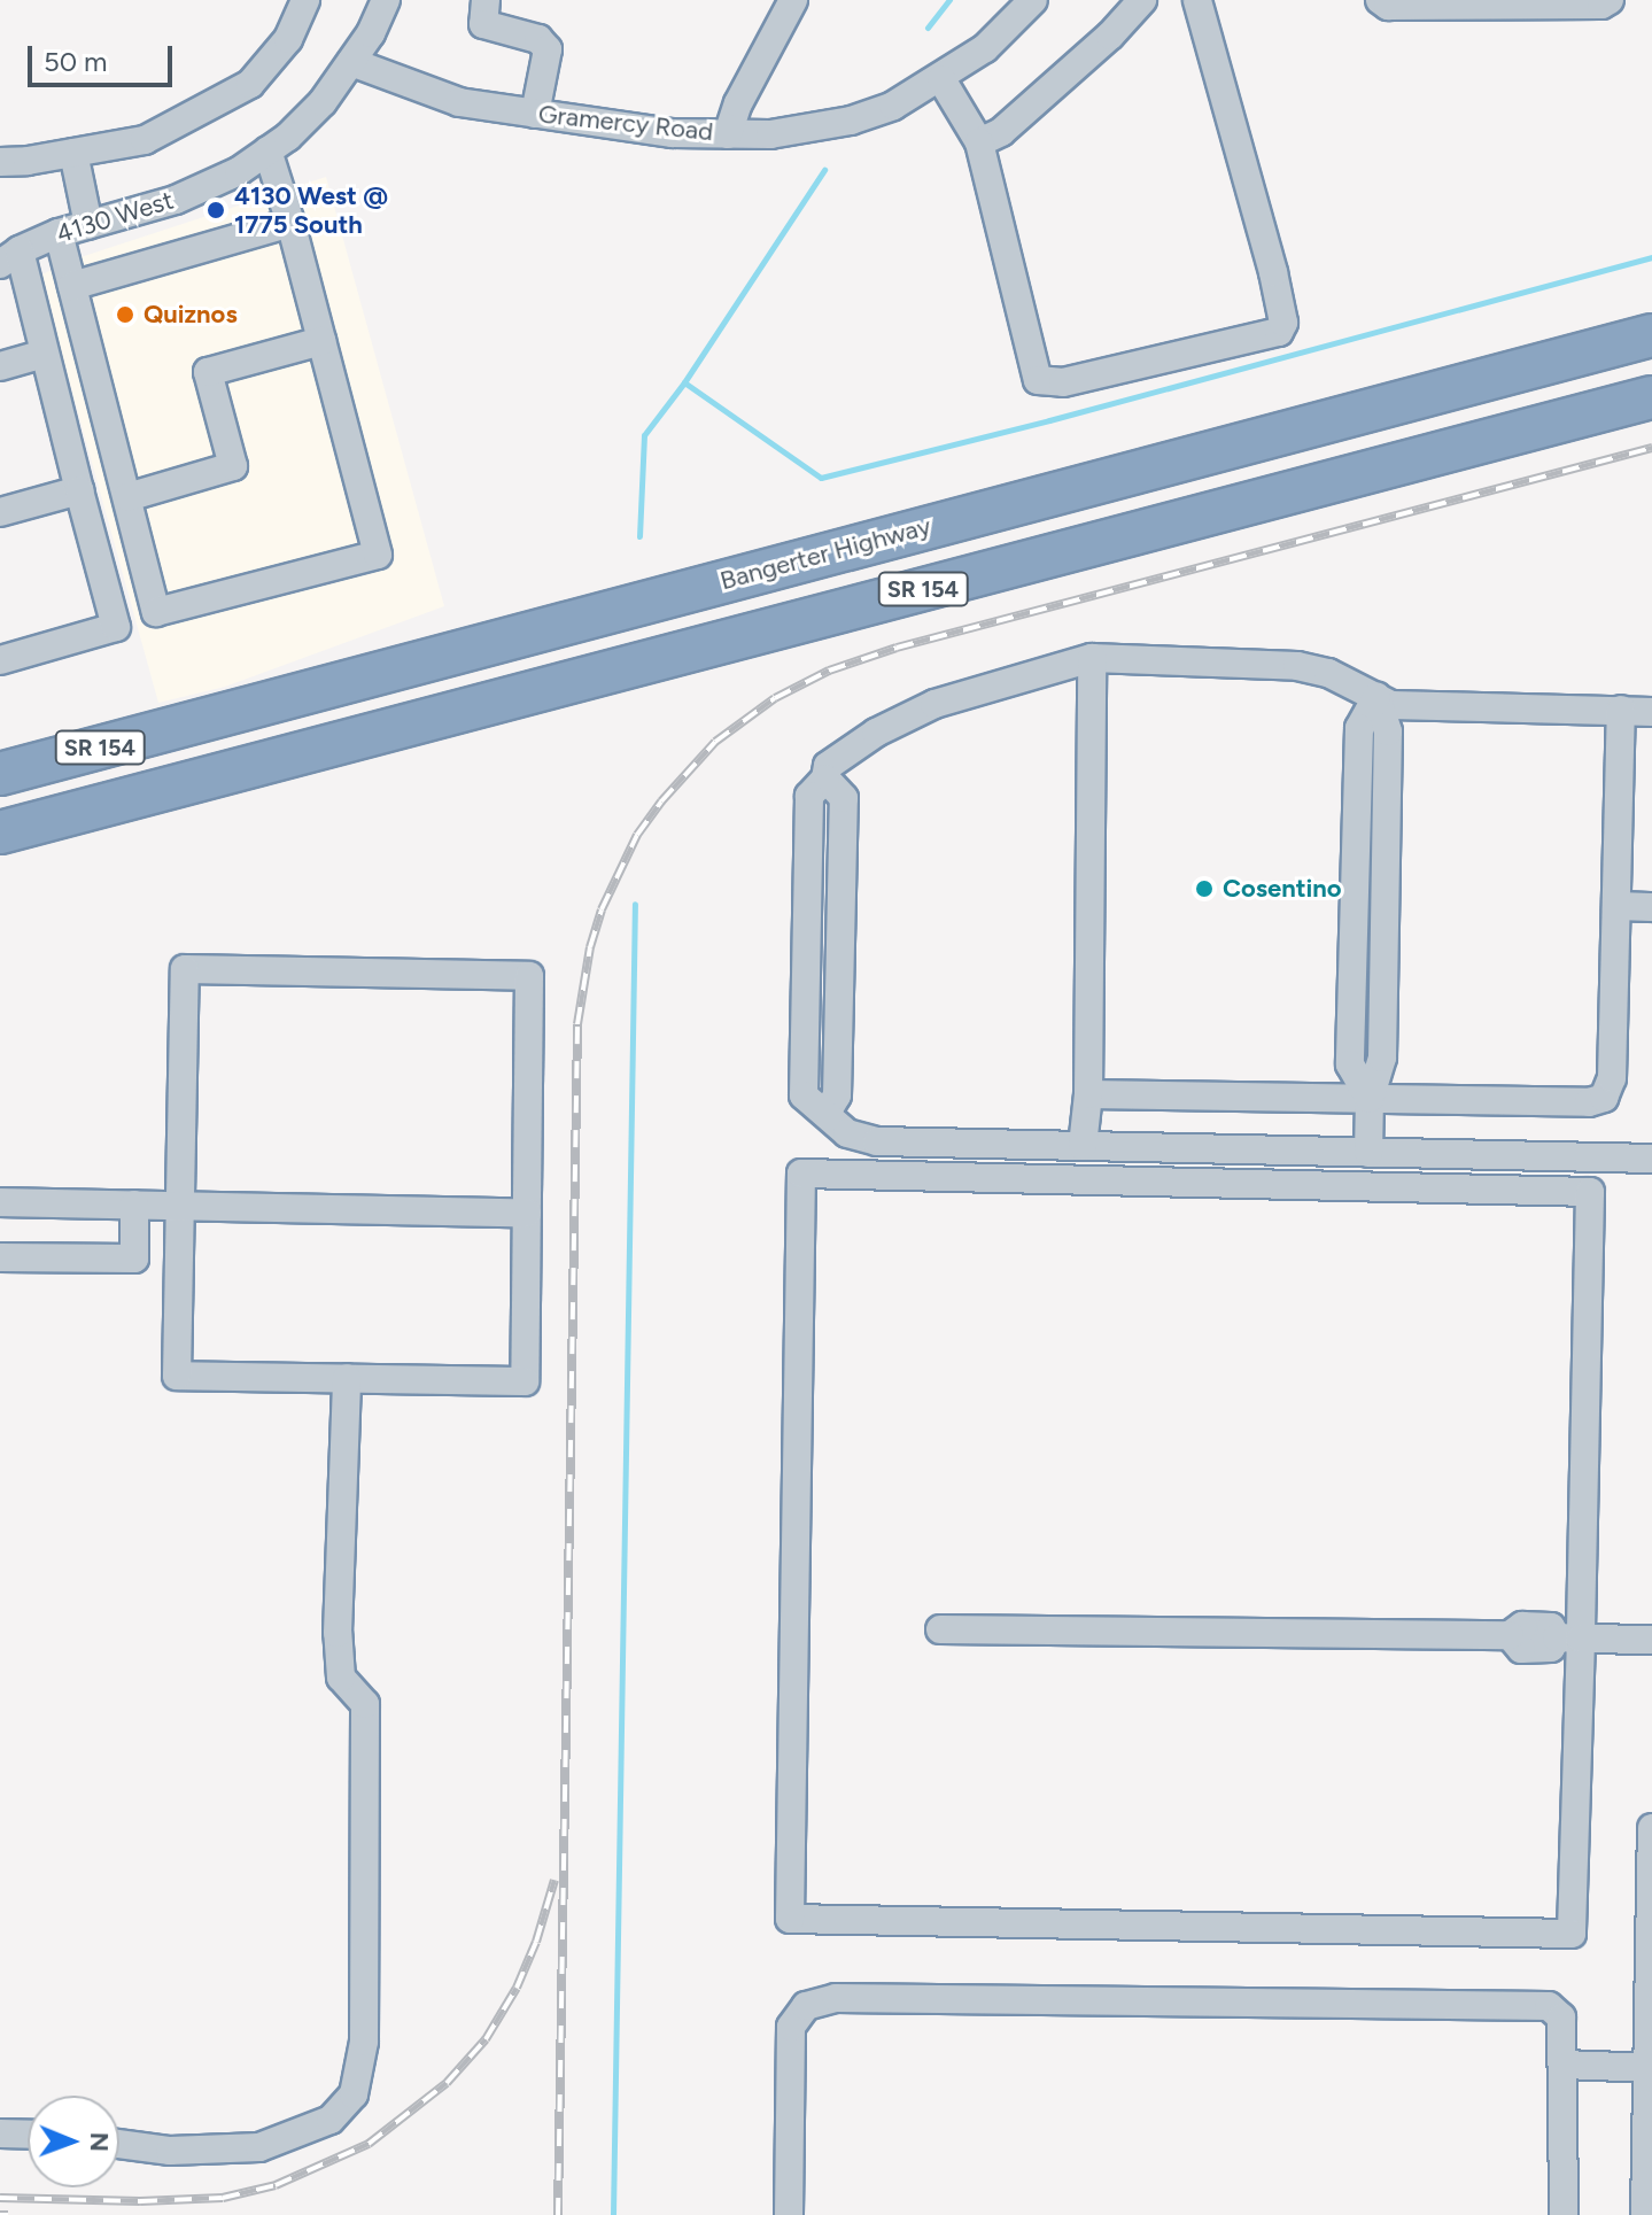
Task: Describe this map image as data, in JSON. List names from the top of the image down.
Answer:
{
  "streets": {
    "highway": ["Bangerter Highway", "SR 154"],
    "street": ["Gramercy Road", "4130 West"]
  },
  "crossings": [
    ["Gramercy Road", "4130 West"]
  ],
  "places": ["4130 West @ 1775 South", "Quiznos", "Cosentino"],
  "scale_bar": "50 m",
  "north": "right"
}
